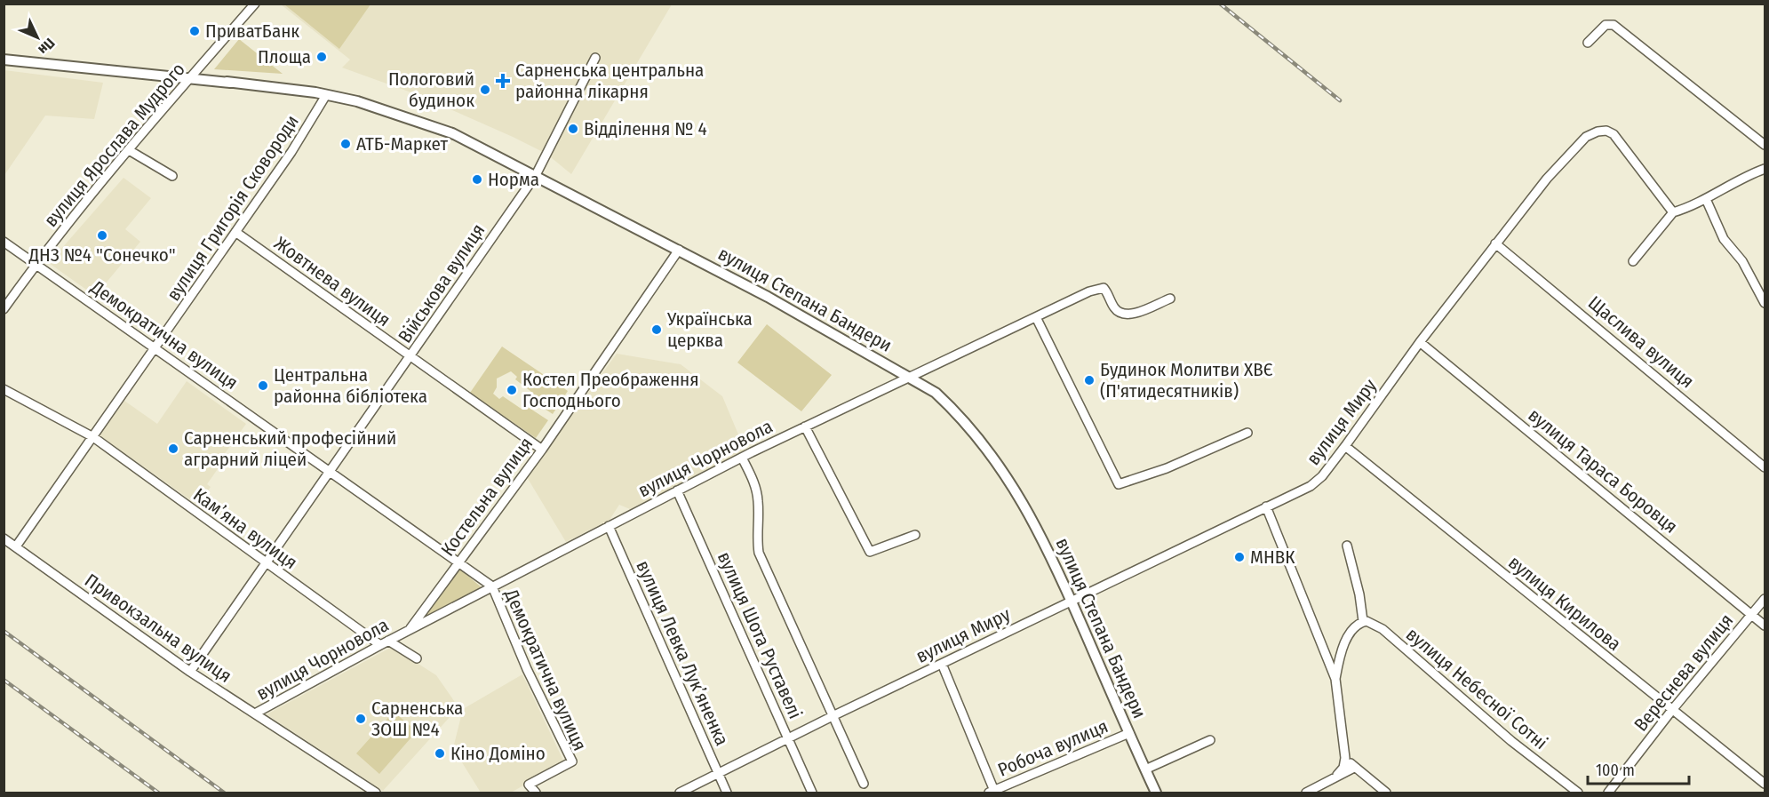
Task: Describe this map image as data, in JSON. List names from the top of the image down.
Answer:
{
  "streets": {
    "main road": ["вулиця Степана Бандери"],
    "street": [
      "вулиця Ярослава Мудрого",
      "вулиця Григорія Сковороди",
      "Жовтнева вулиця",
      "Військова вулиця",
      "Демократична вулиця",
      "Щаслива вулиця",
      "вулиця Миру",
      "вулиця Чорновола",
      "вулиця Тараса Боровця",
      "Костельна вулиця",
      "Камʼяна вулиця",
      "вулиця Кирилова",
      "Привокзальна вулиця",
      "вулиця Шота Руставелі",
      "вулиця Левка Лукʼяненка",
      "Вереснева вулиця",
      "вулиця Небесної Сотні",
      "Робоча вулиця"
    ]
  },
  "crossings": [
    ["вулиця Ярослава Мудрого", "вулиця Степана Бандери"],
    ["вулиця Ярослава Мудрого", "Демократична вулиця"],
    ["вулиця Григорія Сковороди", "Жовтнева вулиця"],
    ["вулиця Григорія Сковороди", "вулиця Степана Бандери"],
    ["вулиця Григорія Сковороди", "Демократична вулиця"],
    ["вулиця Григорія Сковороди", "Камʼяна вулиця"],
    ["вулиця Григорія Сковороди", "Привокзальна вулиця"],
    ["Жовтнева вулиця", "Військова вулиця"],
    ["Жовтнева вулиця", "Костельна вулиця"],
    ["Військова вулиця", "вулиця Степана Бандери"],
    ["Військова вулиця", "Демократична вулиця"],
    ["Військова вулиця", "Камʼяна вулиця"],
    ["Військова вулиця", "Привокзальна вулиця"],
    ["вулиця Степана Бандери", "вулиця Миру"],
    ["вулиця Степана Бандери", "вулиця Чорновола"],
    ["вулиця Степана Бандери", "Костельна вулиця"],
    ["вулиця Степана Бандери", "Робоча вулиця"],
    ["Демократична вулиця", "вулиця Чорновола"],
    ["Демократична вулиця", "Костельна вулиця"],
    ["Щаслива вулиця", "вулиця Миру"],
    ["вулиця Миру", "вулиця Тараса Боровця"],
    ["вулиця Миру", "вулиця Кирилова"],
    ["вулиця Миру", "вулиця Шота Руставелі"],
    ["вулиця Миру", "вулиця Левка Лукʼяненка"],
    ["вулиця Чорновола", "Костельна вулиця"],
    ["вулиця Чорновола", "Камʼяна вулиця"],
    ["вулиця Чорновола", "Привокзальна вулиця"],
    ["вулиця Чорновола", "вулиця Шота Руставелі"],
    ["вулиця Чорновола", "вулиця Левка Лукʼяненка"],
    ["вулиця Тараса Боровця", "Вереснева вулиця"],
    ["вулиця Кирилова", "Вереснева вулиця"]
  ],
  "places": {
    "other": [
      "ПриватБанк",
      "Площа",
      "Пологовий будинок",
      "Відділення № 4",
      "АТБ-Маркет",
      "Норма",
      "ДНЗ №4 \"Сонечко\"",
      "Українська церква",
      "Будинок Молитви ХВЄ (П'ятидесятників)",
      "Центральна районна бібліотека",
      "Костел Преображення Господнього",
      "Сарненський професійний аграрний ліцей",
      "МНВК",
      "Сарненська ЗОШ №4",
      "Кіно Доміно"
    ],
    "health": ["Сарненська центральна районна лікарня"]
  },
  "scale_bar": "100 m",
  "north": "bottom right"
}
